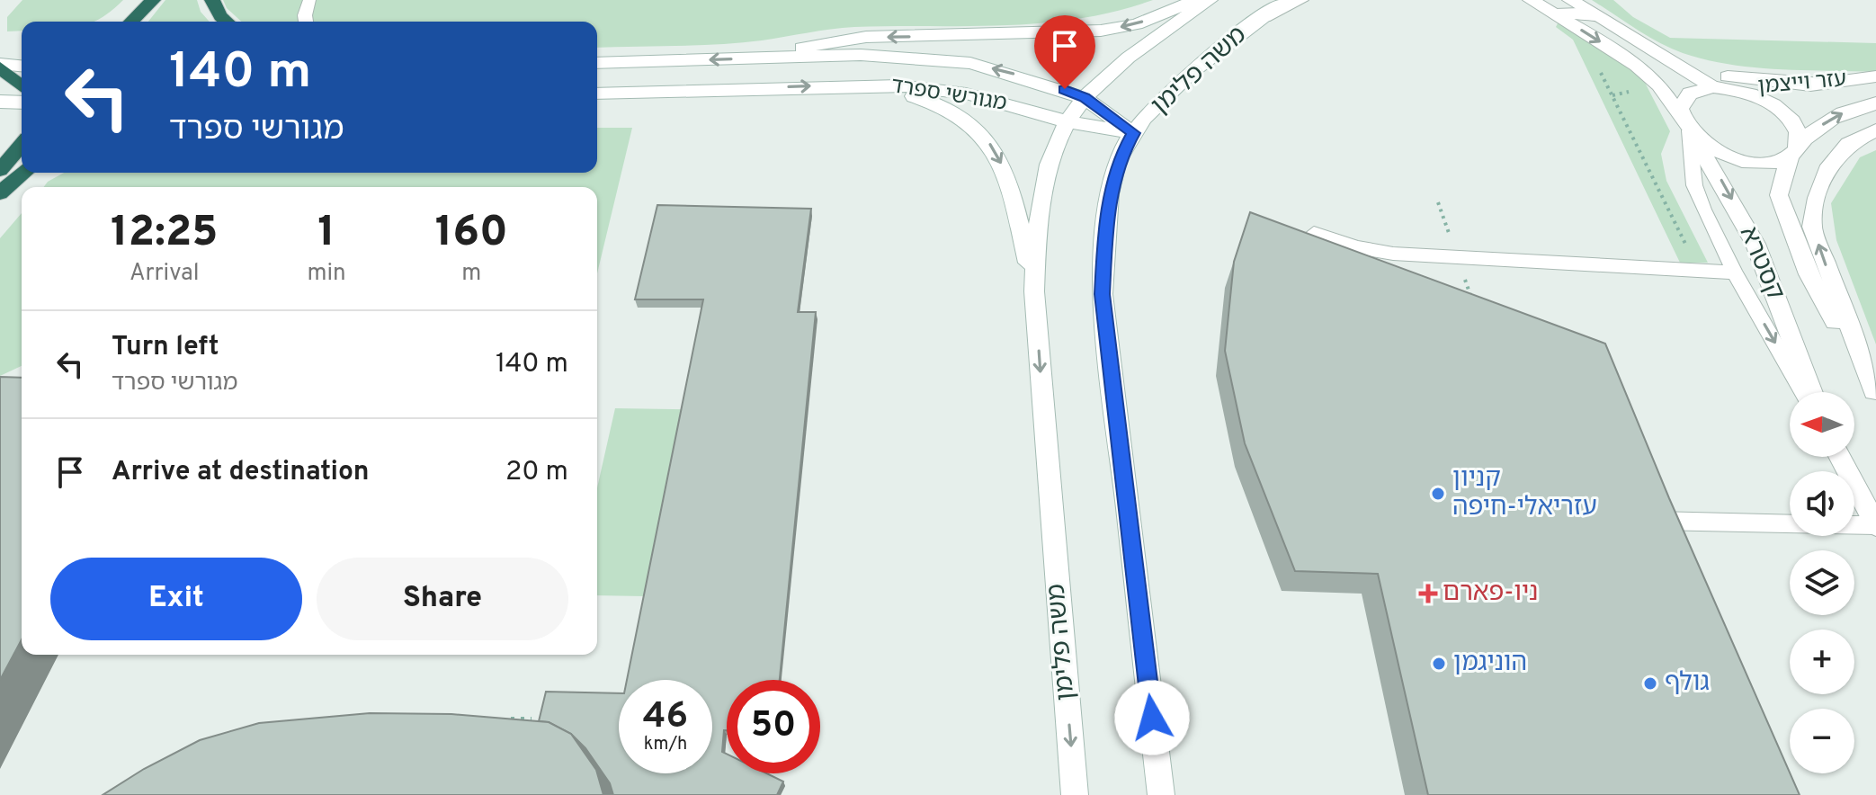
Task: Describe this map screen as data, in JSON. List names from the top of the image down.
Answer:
{
  "streets": {
    "street": [
      "משה פלימן",
      "עזר וייצמן",
      "מגורשי ספרד",
      "קסטרא"
    ]
  },
  "crossings": [
    ["משה פלימן", "מגורשי ספרד"],
    ["עזר וייצמן", "קסטרא"]
  ],
  "places": {
    "other": ["קניון עזריאלי-חיפה", "הוניגמן", "גולף"],
    "health": ["ניו-פארם"]
  },
  "north": "left",
  "page": {
    "turn": ["140 m", "מגורשי ספרד"],
    "eta": [
      "12:25",
      "Arrival",
      "1",
      "min",
      "160",
      "m"
    ],
    "list": [
      {
        "name": "Turn left",
        "note": "מגורשי ספרד",
        "value": "140 m"
      },
      {
        "name": "Arrive at destination",
        "value": "20 m"
      }
    ],
    "map_buttons": ["+", "−"],
    "buttons": ["Exit", "Share"],
    "speed": "46 km/h",
    "limit": "50"
  }
}
